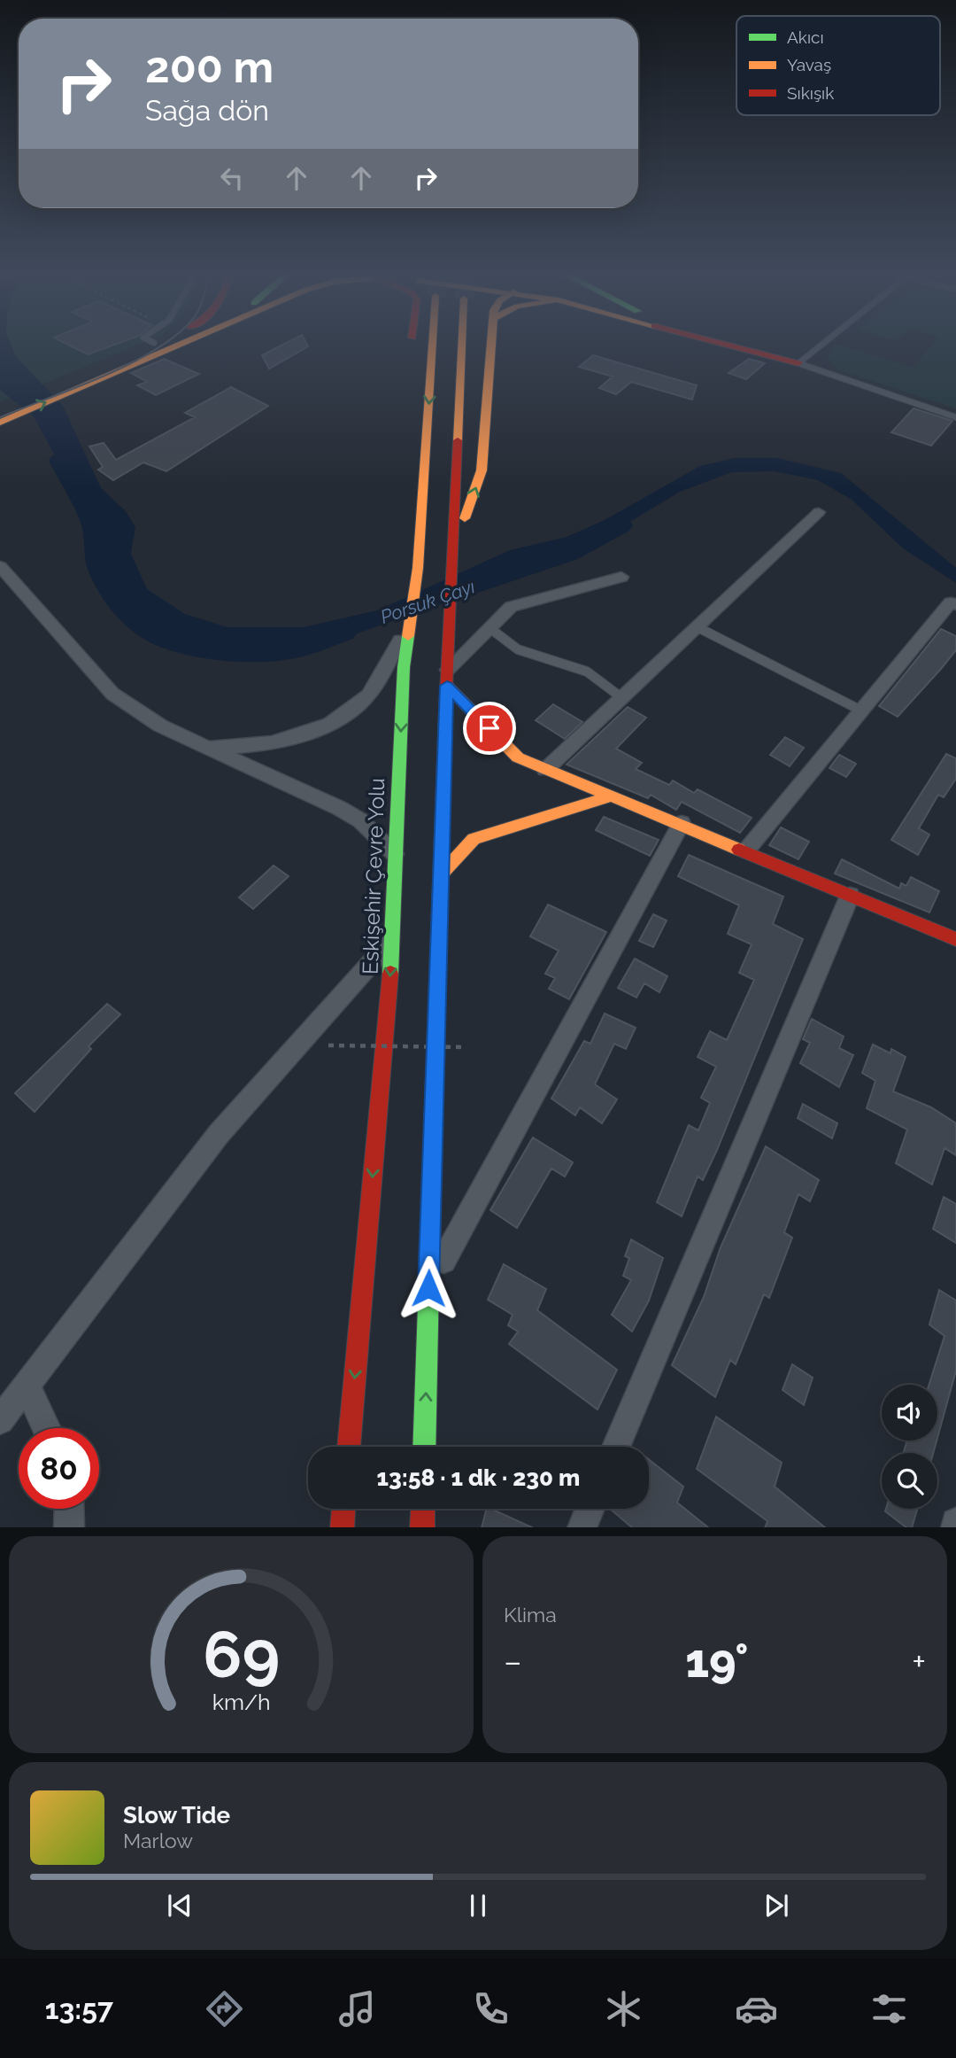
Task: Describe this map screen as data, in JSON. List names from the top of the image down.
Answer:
{
  "streets": {
    "main road": ["Eskişehir Çevre Yolu"]
  },
  "water": ["Porsuk Çayı"],
  "legend": ["Akıcı", "Yavaş", "Sıkışık"],
  "page": {
    "turn": ["200 m", "Sağa dön"],
    "limit": "80",
    "trip": "13:58 · 1 dk · 230 m",
    "tile": "Klima",
    "heat": ["−", "19°", "+"],
    "song": ["Slow Tide", "Marlow"],
    "tabs": "13:57",
    "gauge": ["69", "km/h"]
  }
}
